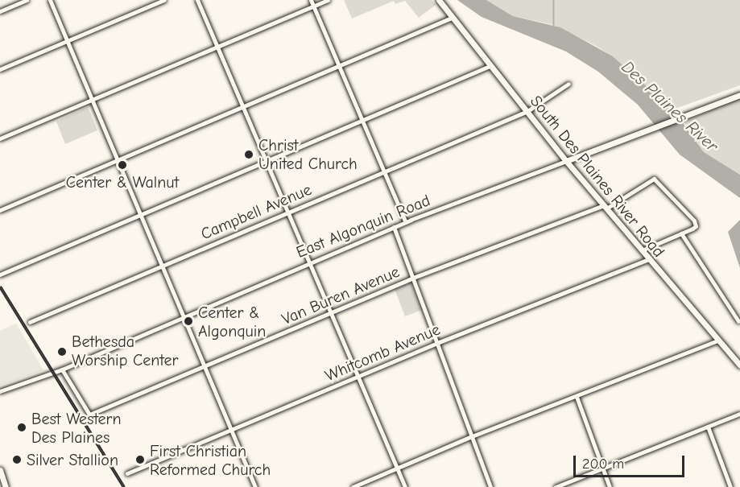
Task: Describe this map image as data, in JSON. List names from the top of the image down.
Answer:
{
  "streets": {
    "main road": ["South Des Plaines River Road", "East Algonquin Road"],
    "street": ["Campbell Avenue", "Van Buren Avenue", "Whitcomb Avenue"]
  },
  "crossings": [
    ["South Des Plaines River Road", "Campbell Avenue"],
    ["South Des Plaines River Road", "East Algonquin Road"],
    ["South Des Plaines River Road", "Van Buren Avenue"],
    ["South Des Plaines River Road", "Whitcomb Avenue"],
    ["East Algonquin Road", "Van Buren Avenue"]
  ],
  "water": ["Des Plaines River"],
  "places": [
    "Christ United Church",
    "Center & Walnut",
    "Center & Algonquin",
    "Bethesda Worship Center",
    "Best Western Des Plaines",
    "Silver Stallion",
    "First Christian Reformed Church"
  ],
  "scale_bar": "200 m"
}
